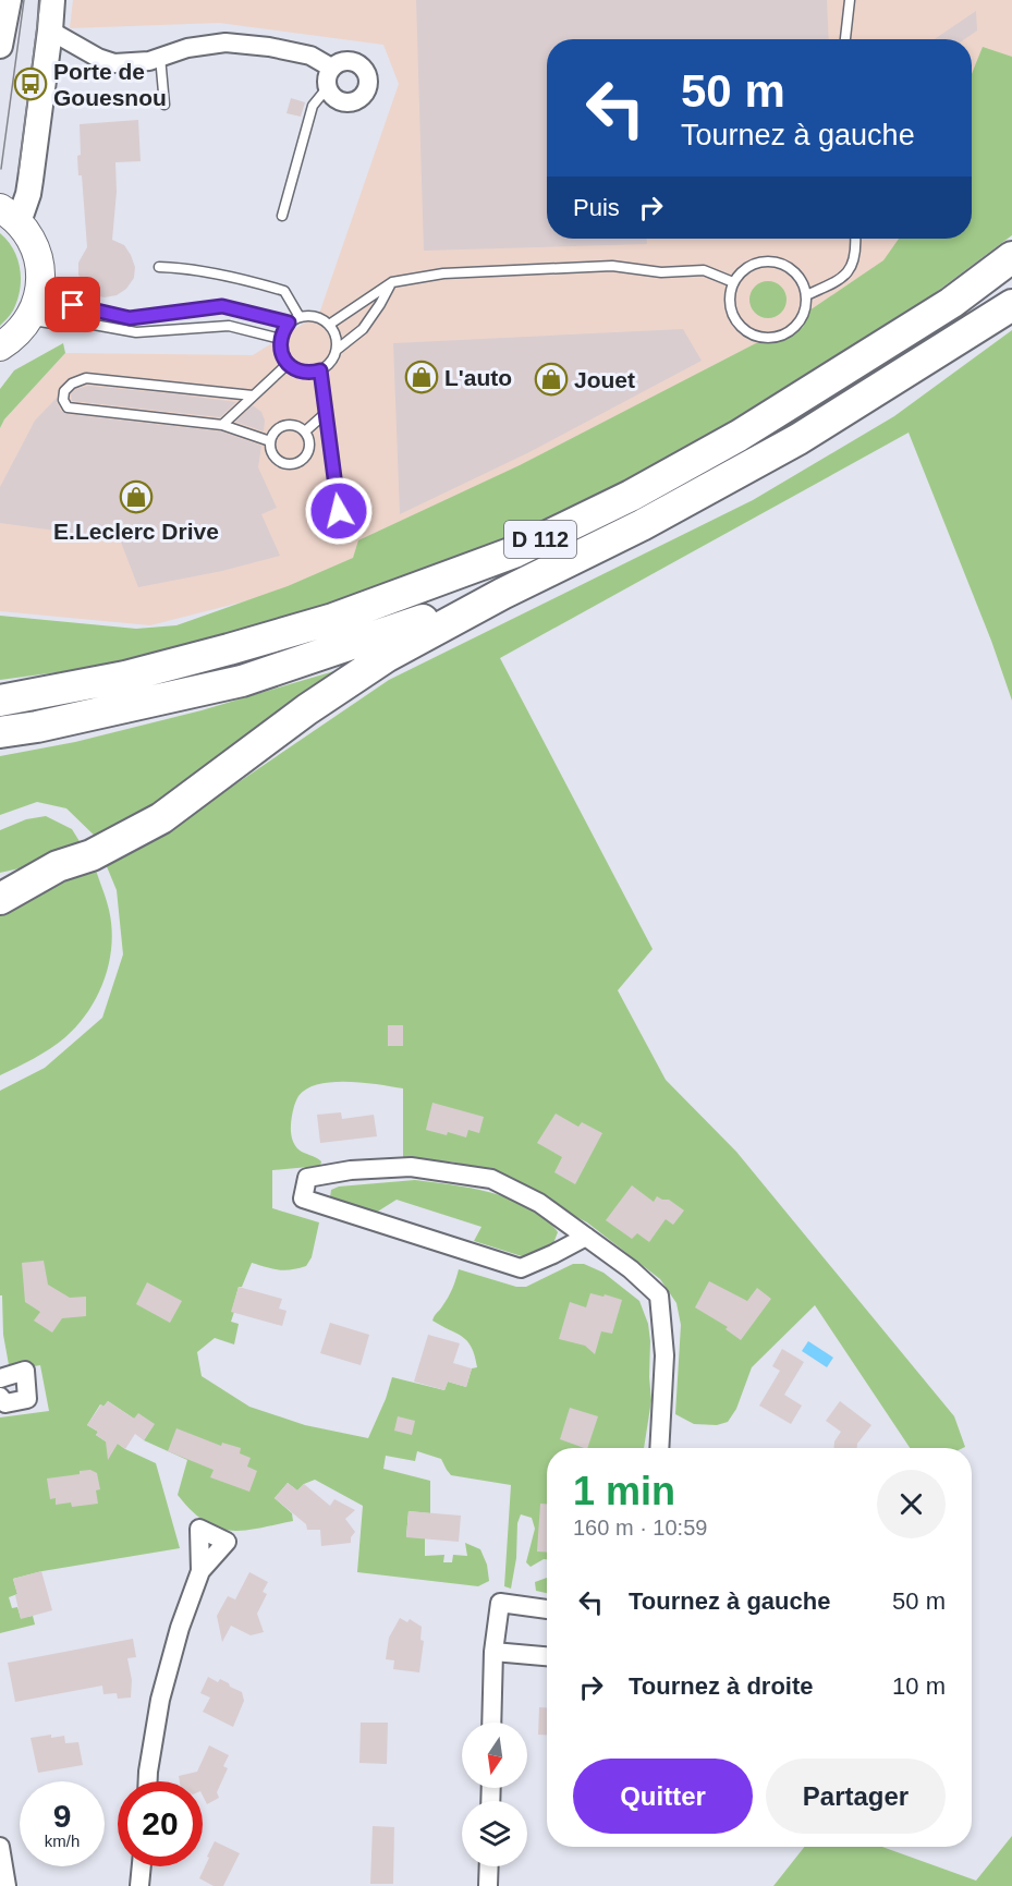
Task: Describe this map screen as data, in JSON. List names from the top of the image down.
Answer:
{
  "streets": {
    "highway": ["D 112"]
  },
  "places": {
    "bus stop": ["Porte de Gouesnou"],
    "shop": ["L'auto", "Jouet", "E.Leclerc Drive"]
  },
  "north": "bottom",
  "page": {
    "turn": ["50 m", "Tournez à gauche"],
    "then": "Puis",
    "heading": ["1 min", "160 m · 10:59"],
    "list": [
      {
        "name": "Tournez à gauche",
        "value": "50 m"
      },
      {
        "name": "Tournez à droite",
        "value": "10 m"
      }
    ],
    "buttons": ["Quitter", "Partager"],
    "speed": "9 km/h",
    "limit": "20"
  }
}
